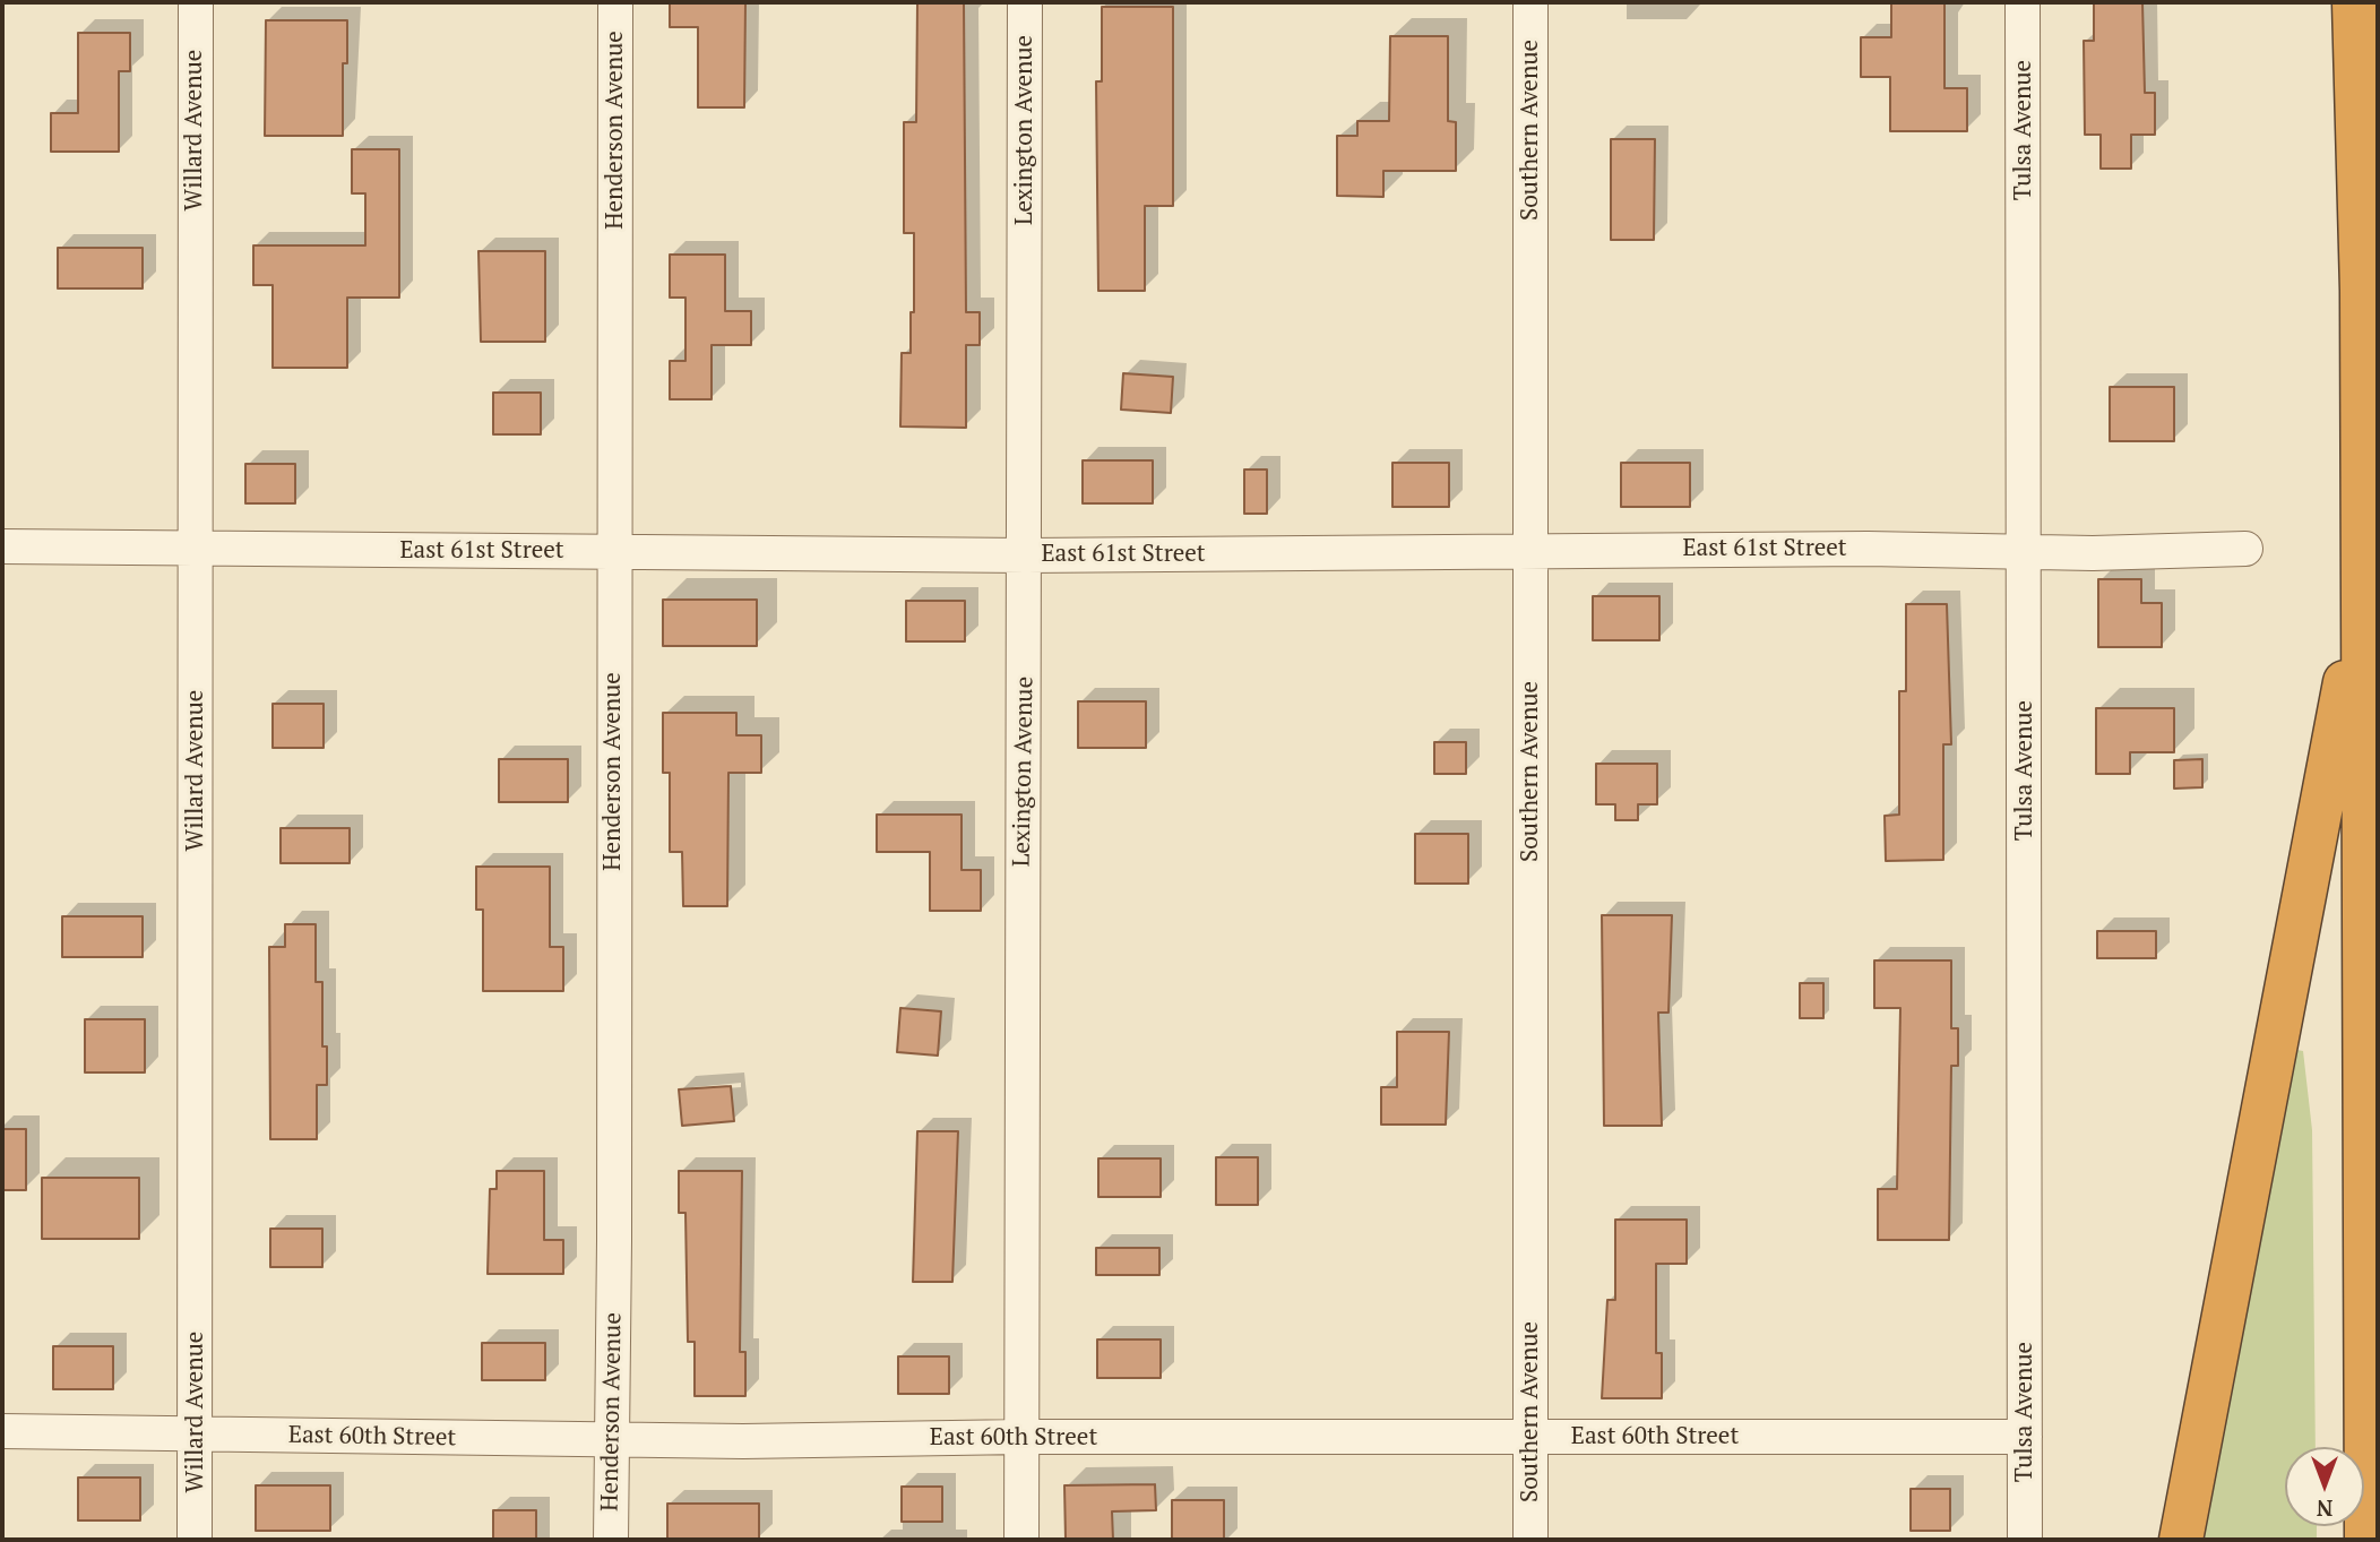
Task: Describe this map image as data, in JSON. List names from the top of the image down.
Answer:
{
  "streets": {
    "street": [
      "Willard Avenue",
      "Henderson Avenue",
      "Lexington Avenue",
      "Southern Avenue",
      "Tulsa Avenue",
      "East 61st Street",
      "East 60th Street"
    ]
  },
  "crossings": [
    ["Willard Avenue", "East 61st Street"],
    ["Willard Avenue", "East 60th Street"],
    ["Henderson Avenue", "East 61st Street"],
    ["Henderson Avenue", "East 60th Street"],
    ["Lexington Avenue", "East 61st Street"],
    ["Lexington Avenue", "East 60th Street"],
    ["Southern Avenue", "East 61st Street"],
    ["Southern Avenue", "East 60th Street"],
    ["Tulsa Avenue", "East 61st Street"],
    ["Tulsa Avenue", "East 60th Street"]
  ],
  "north": "bottom"
}
